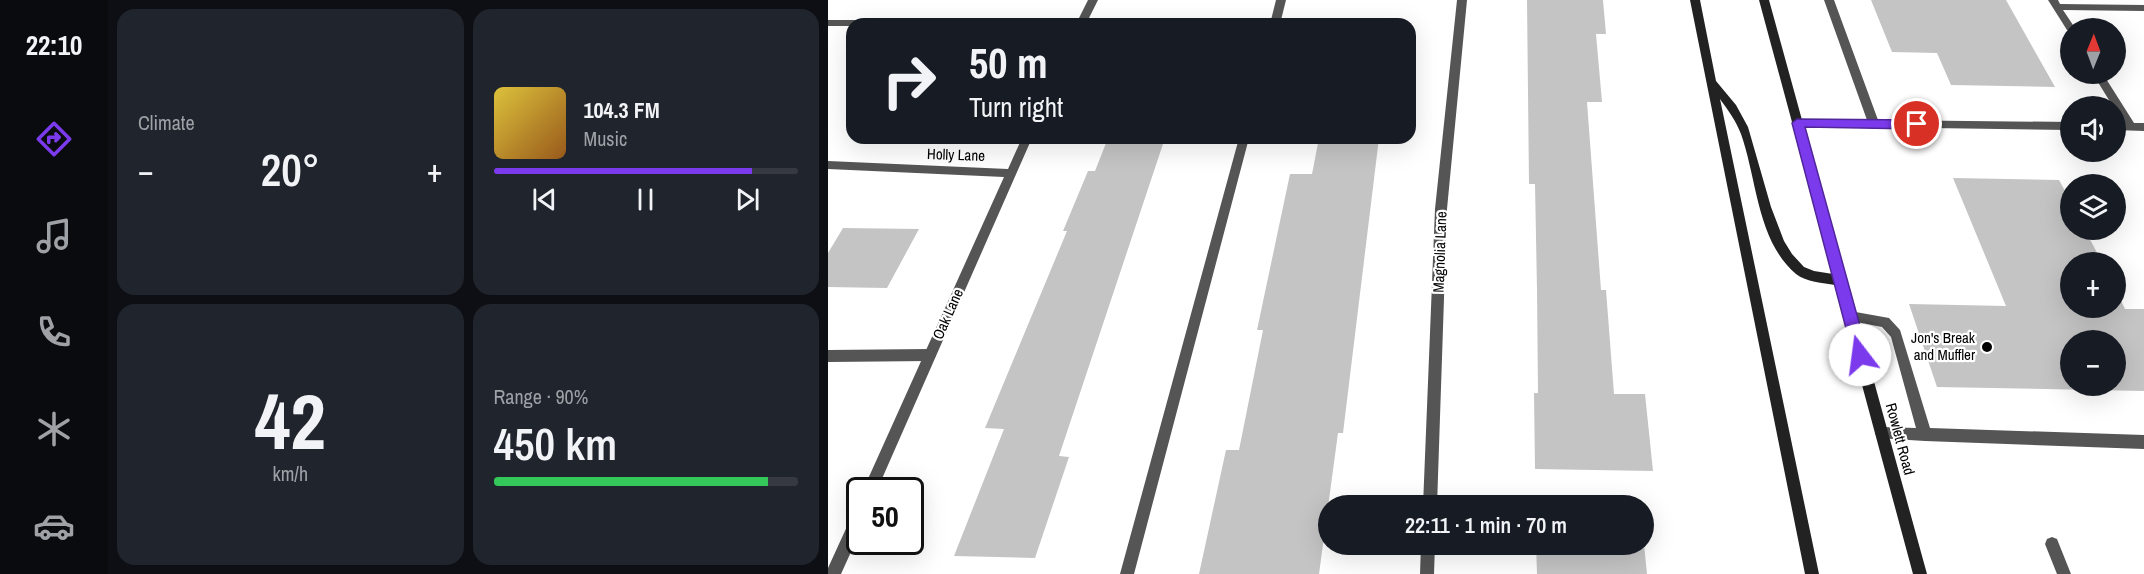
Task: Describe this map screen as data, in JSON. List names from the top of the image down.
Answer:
{
  "streets": {
    "main road": ["Rowlett Road"],
    "street": ["Holly Lane", "Magnolia Lane", "Oak Lane"]
  },
  "crossings": [
    ["Holly Lane", "Oak Lane"]
  ],
  "places": ["Jon's Break and Muffler"],
  "north": "top",
  "page": {
    "tabs": "22:10",
    "tile": [
      "Climate",
      ["42", "km/h"],
      ["Range · 90%", "450 km"]
    ],
    "map_buttons": ["+", "−"],
    "turn": ["50 m", "Turn right"],
    "song": ["104.3 FM", "Music"],
    "heat": ["−", "20°", "+"],
    "limit": "50",
    "trip": "22:11 · 1 min · 70 m"
  }
}
